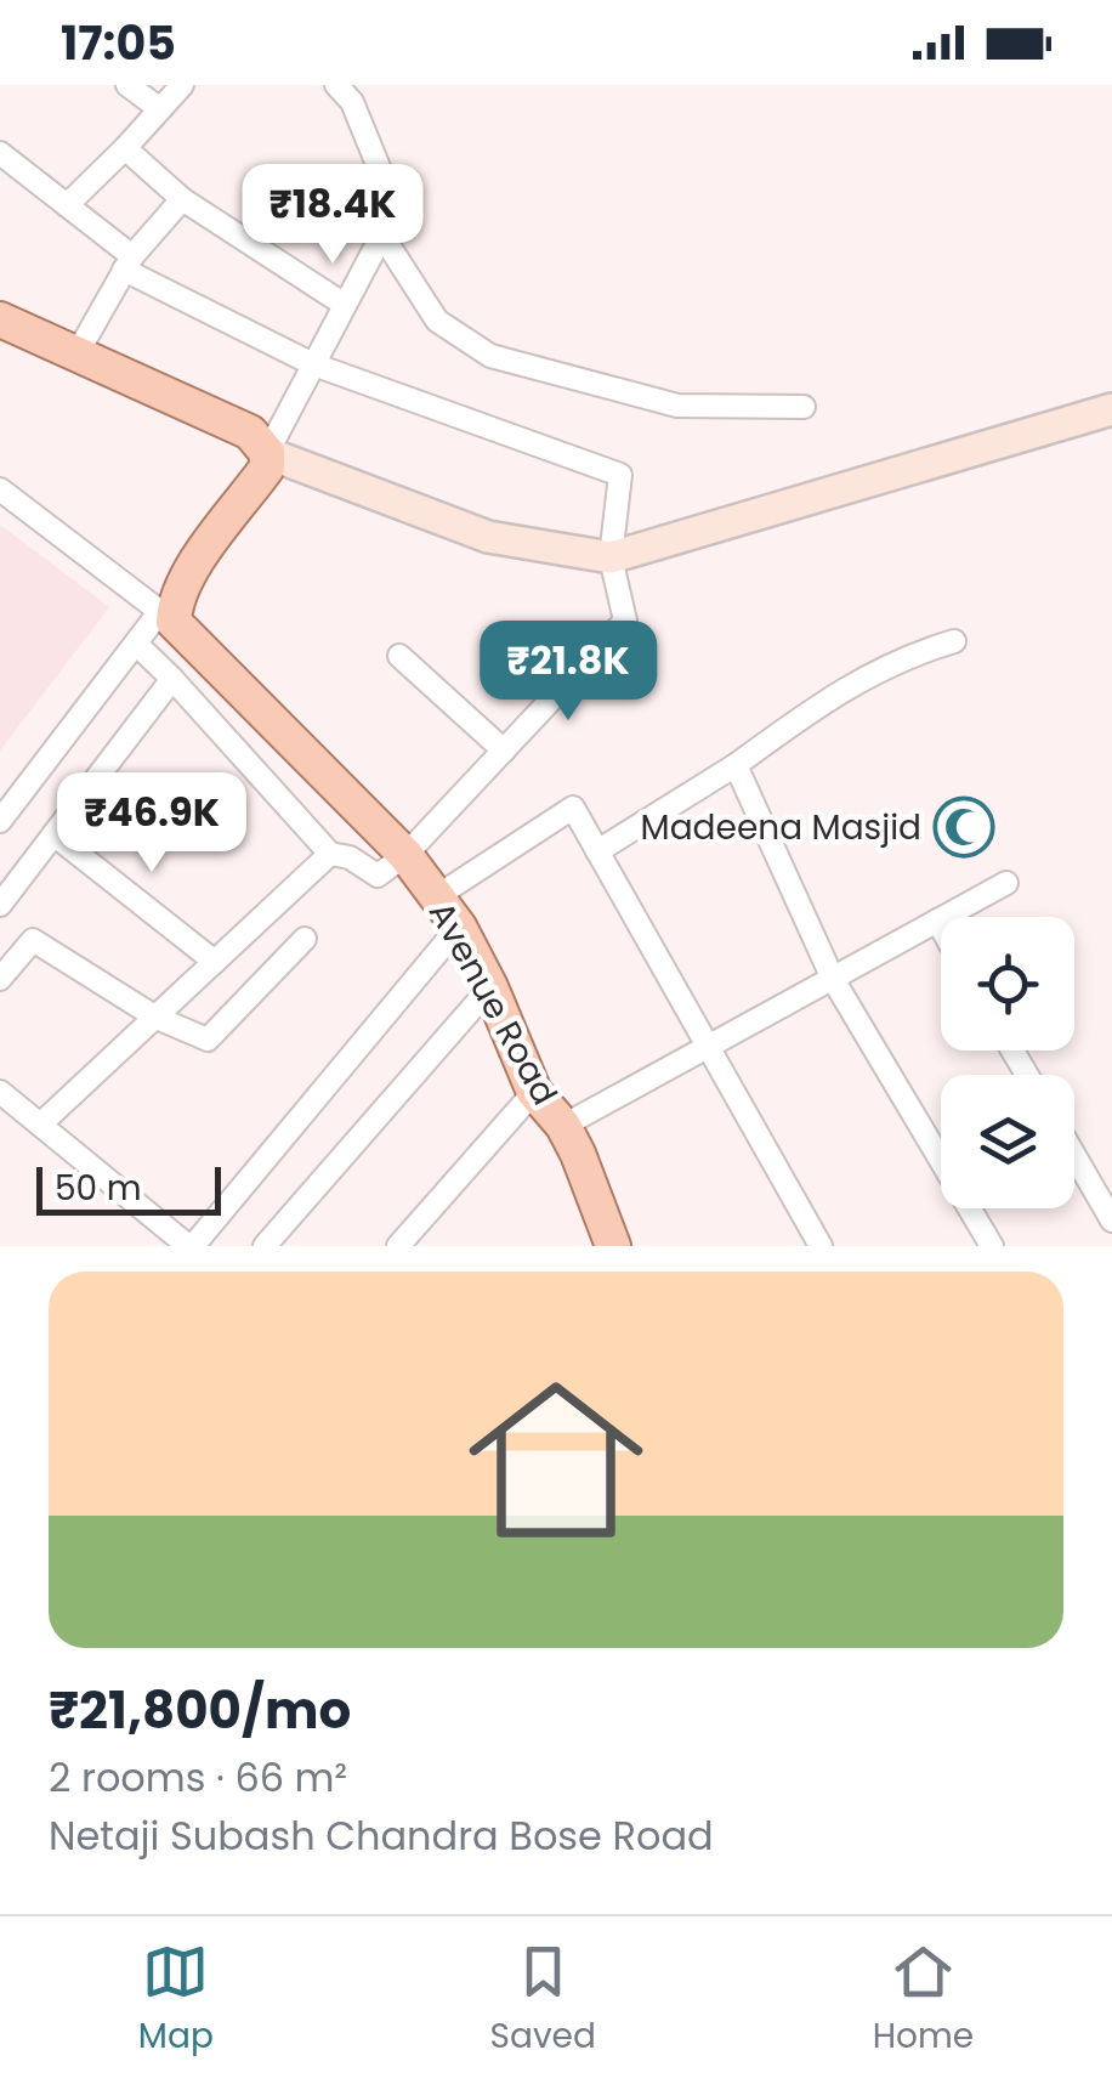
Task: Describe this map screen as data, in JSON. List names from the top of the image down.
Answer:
{
  "streets": {
    "main road": ["Avenue Road"]
  },
  "places": {
    "mosque": ["Madeena Masjid"]
  },
  "scale_bar": "50 m",
  "page": {
    "status": "17:05",
    "price": ["₹18.4K", "₹21.8K", "₹46.9K"],
    "scale": "50 m",
    "list": [
      {
        "name": "₹21,800/mo",
        "note": "2 rooms · 66 m² · Netaji Subash Chandra Bose Road"
      }
    ],
    "tabs": ["Map", "Saved", "Home"]
  }
}
